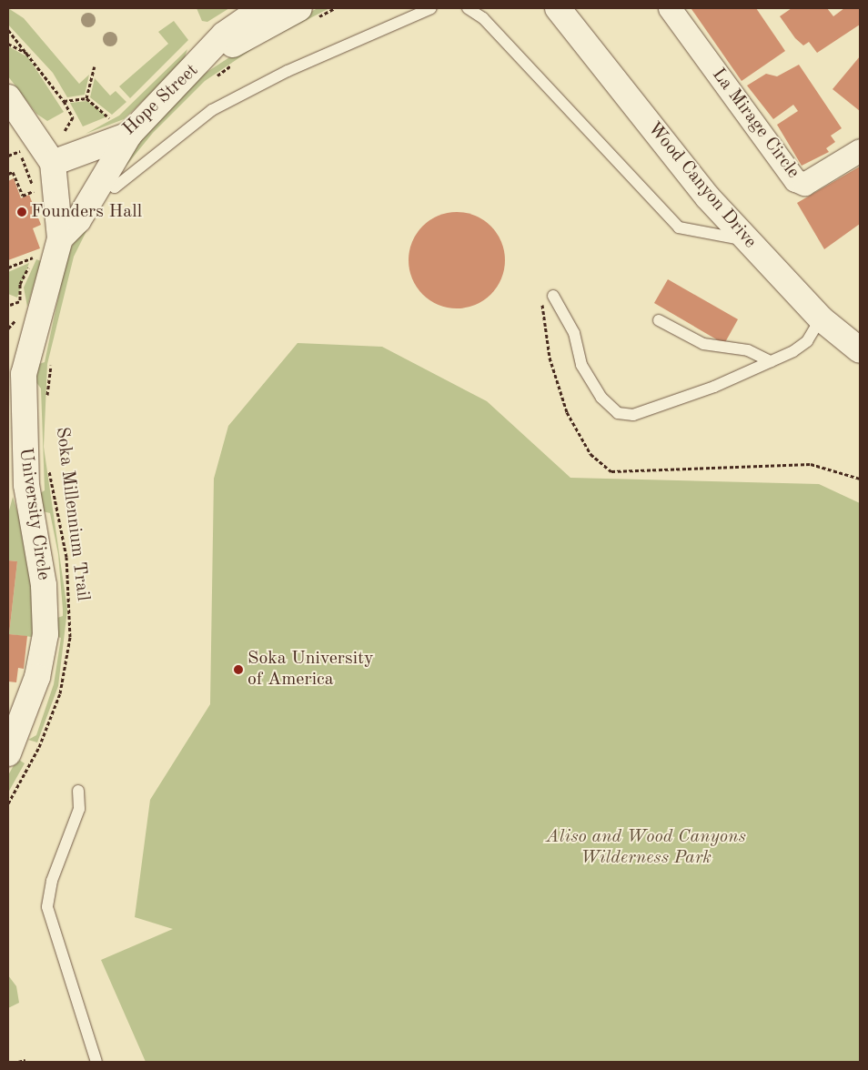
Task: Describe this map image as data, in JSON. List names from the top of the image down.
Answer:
{
  "streets": {
    "street": [
      "Hope Street",
      "La Mirage Circle",
      "Wood Canyon Drive",
      "University Circle"
    ],
    "path": ["Soka Millennium Trail"]
  },
  "crossings": [
    ["Hope Street", "University Circle"]
  ],
  "parks": ["Aliso and Wood Canyons Wilderness Park"],
  "places": ["Founders Hall", "Soka University of America"]
}
